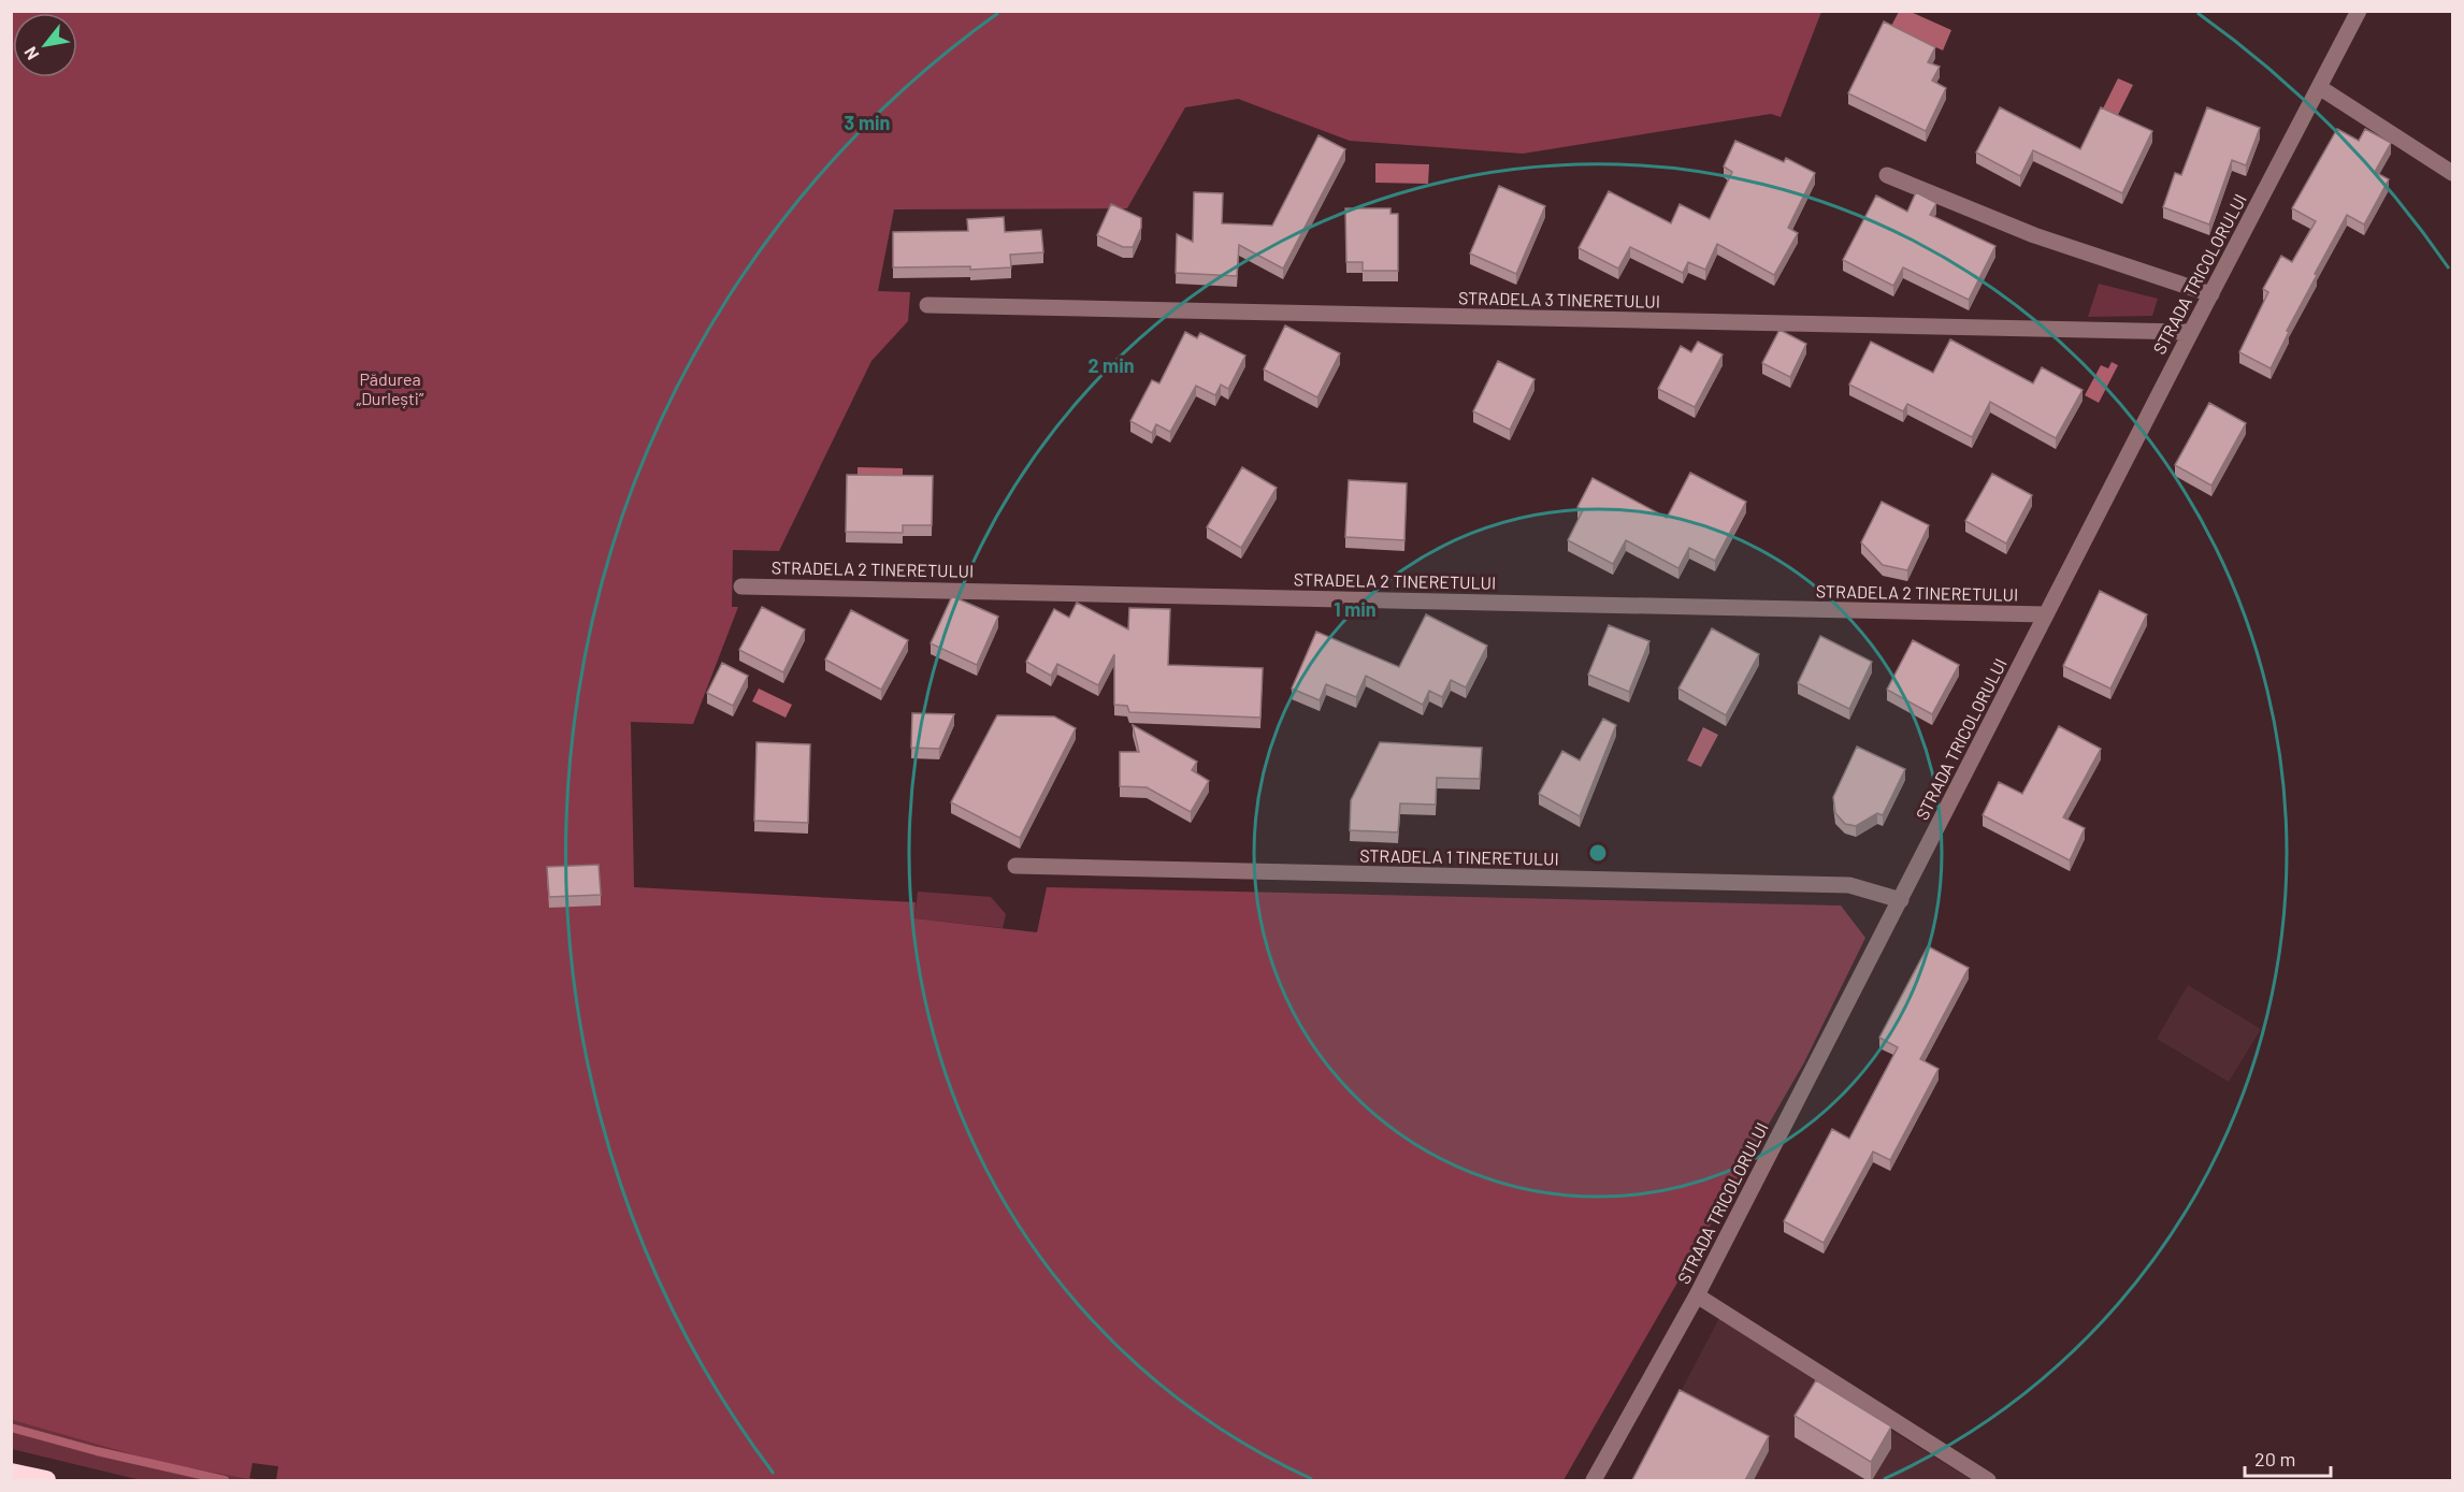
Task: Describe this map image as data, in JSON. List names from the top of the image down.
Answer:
{
  "streets": {
    "street": [
      "STRADA TRICOLORULUI",
      "STRADELA 3 TINERETULUI",
      "STRADELA 2 TINERETULUI",
      "STRADELA 1 TINERETULUI"
    ]
  },
  "crossings": [
    ["STRADA TRICOLORULUI", "STRADELA 3 TINERETULUI"],
    ["STRADA TRICOLORULUI", "STRADELA 2 TINERETULUI"],
    ["STRADA TRICOLORULUI", "STRADELA 1 TINERETULUI"]
  ],
  "parks": ["Pădurea „Durlești”"],
  "scale_bar": "20 m",
  "north": "bottom left",
  "rings": ["3 min", "2 min", "1 min"]
}
